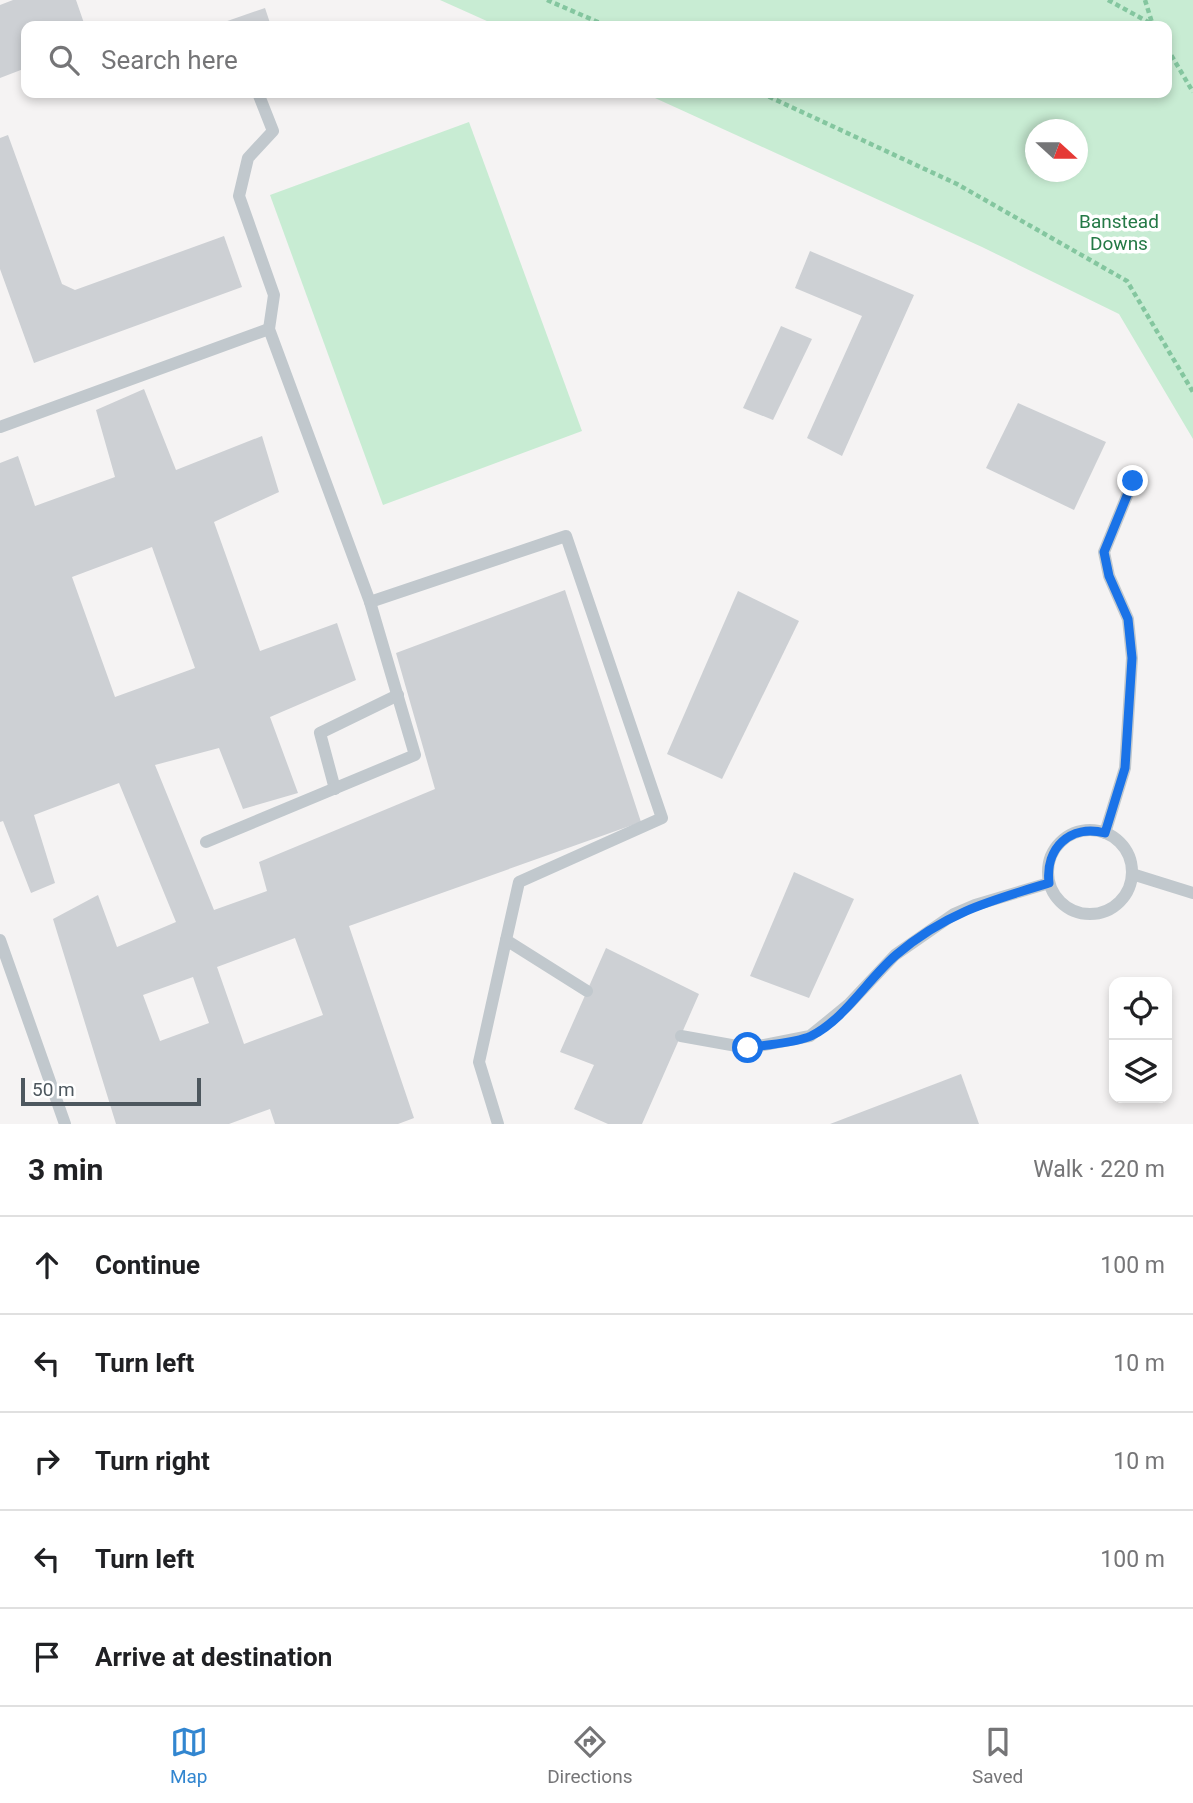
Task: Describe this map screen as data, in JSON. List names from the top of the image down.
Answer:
{
  "parks": ["Banstead Downs"],
  "scale_bar": "50 m",
  "north": "right",
  "page": {
    "search": "Search here",
    "scale": "50 m",
    "heading": ["3 min", "Walk · 220 m"],
    "list": [
      ["Continue", "100 m"],
      ["Turn left", "10 m"],
      ["Turn right", "10 m"],
      ["Turn left", "100 m"],
      "Arrive at destination"
    ],
    "nav": ["Map", "Directions", "Saved"]
  }
}
